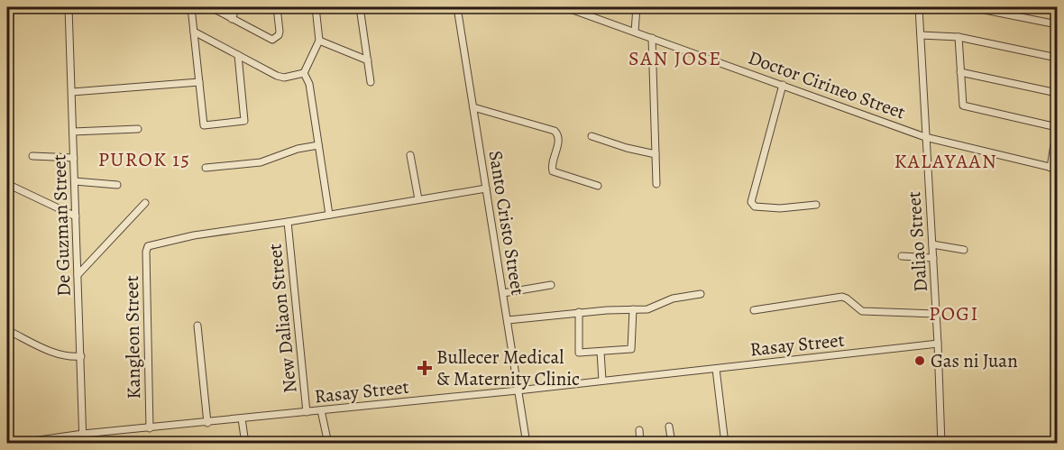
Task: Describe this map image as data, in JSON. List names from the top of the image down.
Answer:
{
  "streets": {
    "street": [
      "Doctor Cirineo Street",
      "Santo Cristo Street",
      "De Guzman Street",
      "Daliao Street",
      "New Daliaon Street",
      "Kangleon Street",
      "Rasay Street"
    ]
  },
  "crossings": [
    ["Doctor Cirineo Street", "Daliao Street"],
    ["Santo Cristo Street", "Rasay Street"],
    ["De Guzman Street", "Rasay Street"],
    ["Daliao Street", "Rasay Street"],
    ["New Daliaon Street", "Kangleon Street"],
    ["New Daliaon Street", "Rasay Street"],
    ["Kangleon Street", "Rasay Street"]
  ],
  "districts": [
    "SAN JOSE",
    "PUROK 15",
    "KALAYAAN",
    "POGI"
  ],
  "places": {
    "other": ["Gas ni Juan"],
    "health": ["Bullecer Medical & Maternity Clinic"]
  }
}
